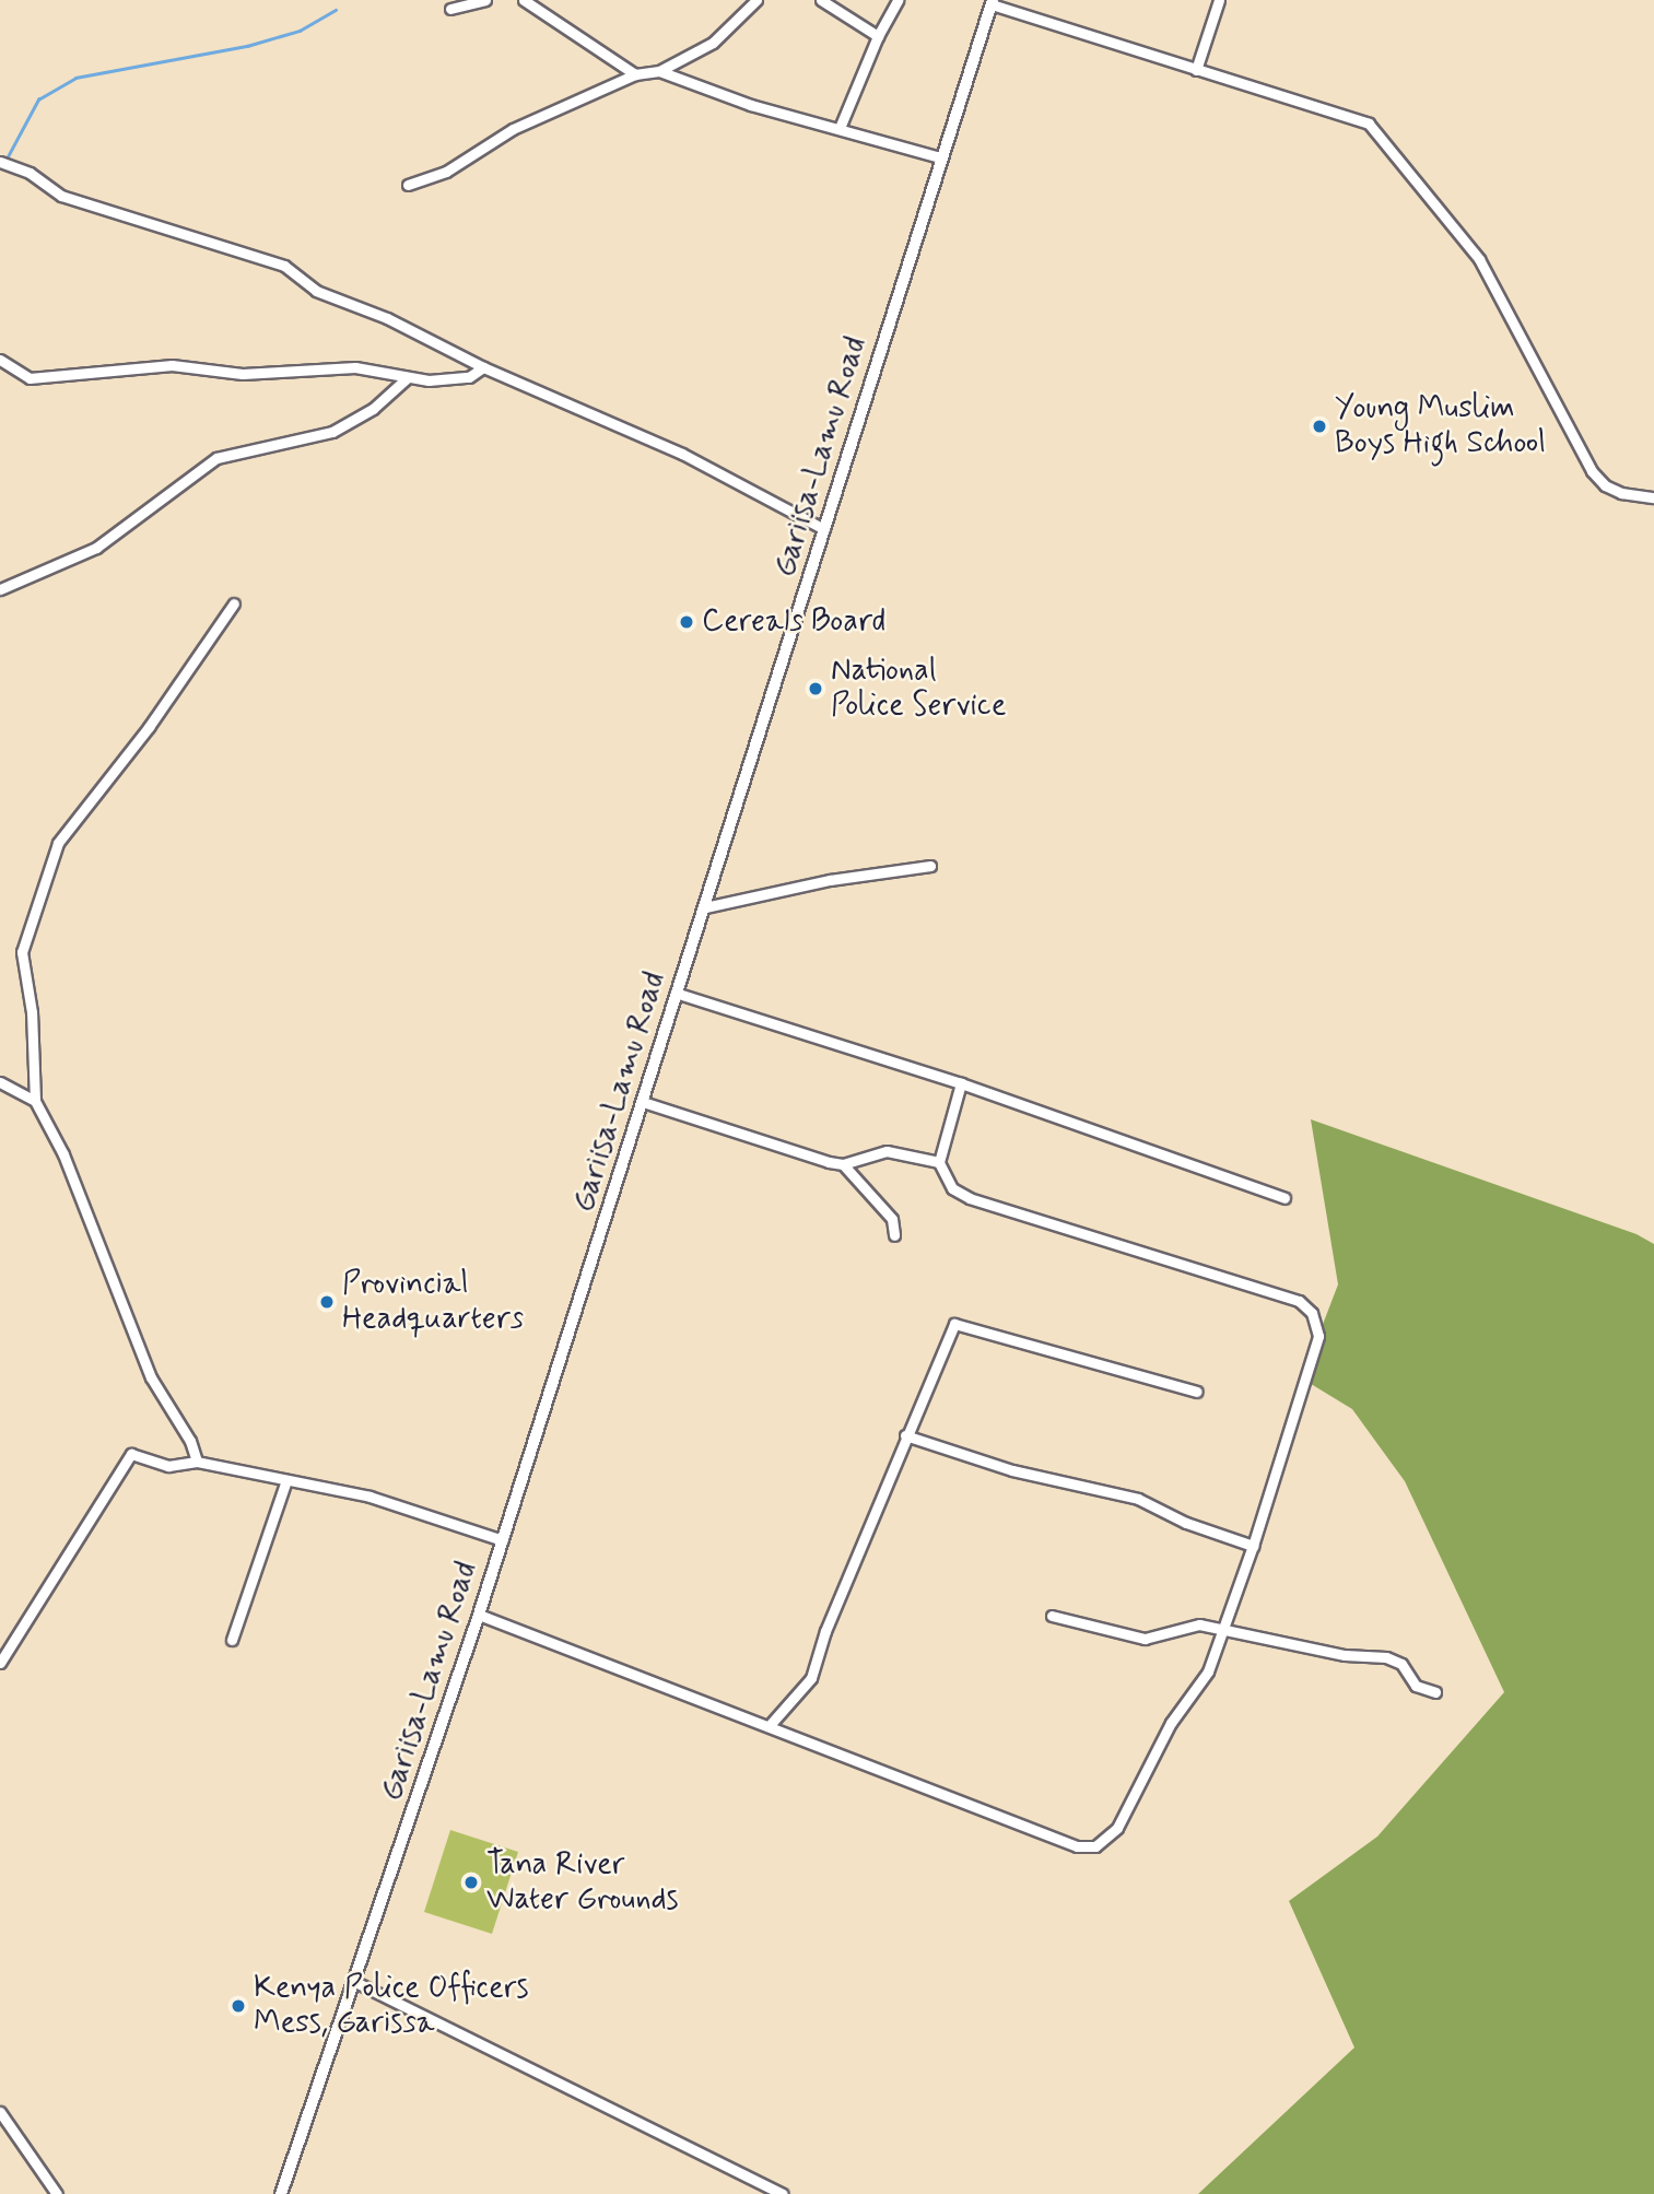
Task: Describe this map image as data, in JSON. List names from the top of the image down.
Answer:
{
  "streets": {
    "street": ["Gariisa-Lamu Road"]
  },
  "places": [
    "Young Muslim Boys High School",
    "Cereals Board",
    "National Police Service",
    "Provincial Headquarters",
    "Tana River Water Grounds",
    "Kenya Police Officers Mess, Garissa"
  ]
}
